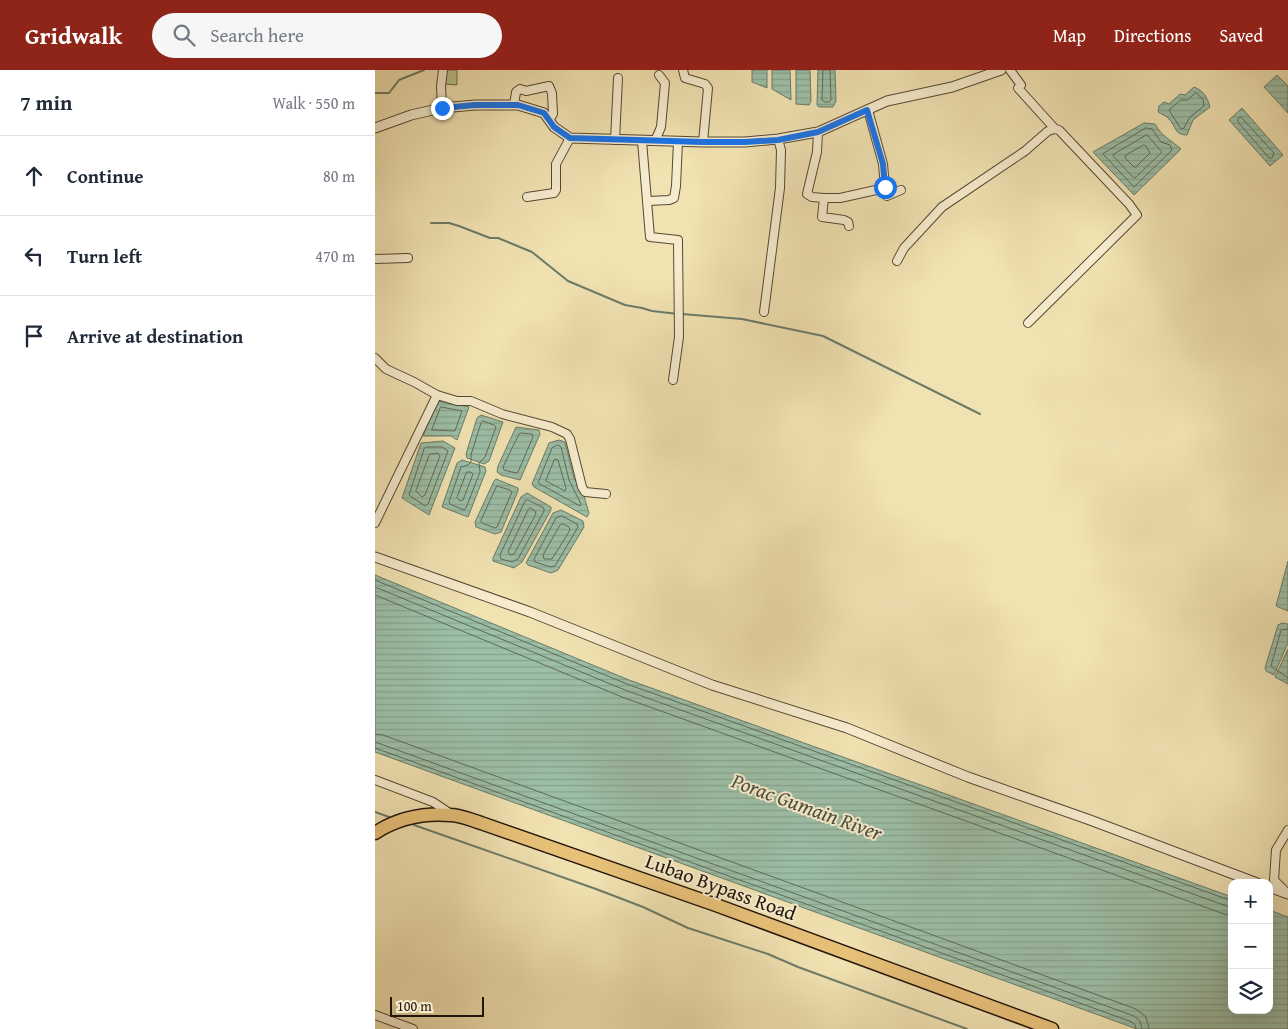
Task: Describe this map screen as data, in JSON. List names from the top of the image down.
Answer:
{
  "streets": {
    "highway": ["Lubao Bypass Road"]
  },
  "water": ["Porac Gumain River"],
  "scale_bar": "100 m",
  "page": {
    "header": "Gridwalk",
    "search": "Search here",
    "nav": ["Map", "Directions", "Saved"],
    "heading": ["7 min", "Walk · 550 m"],
    "list": [
      ["Continue", "80 m"],
      ["Turn left", "470 m"],
      "Arrive at destination"
    ],
    "map_buttons": ["+", "−"],
    "scale": "100 m"
  }
}
